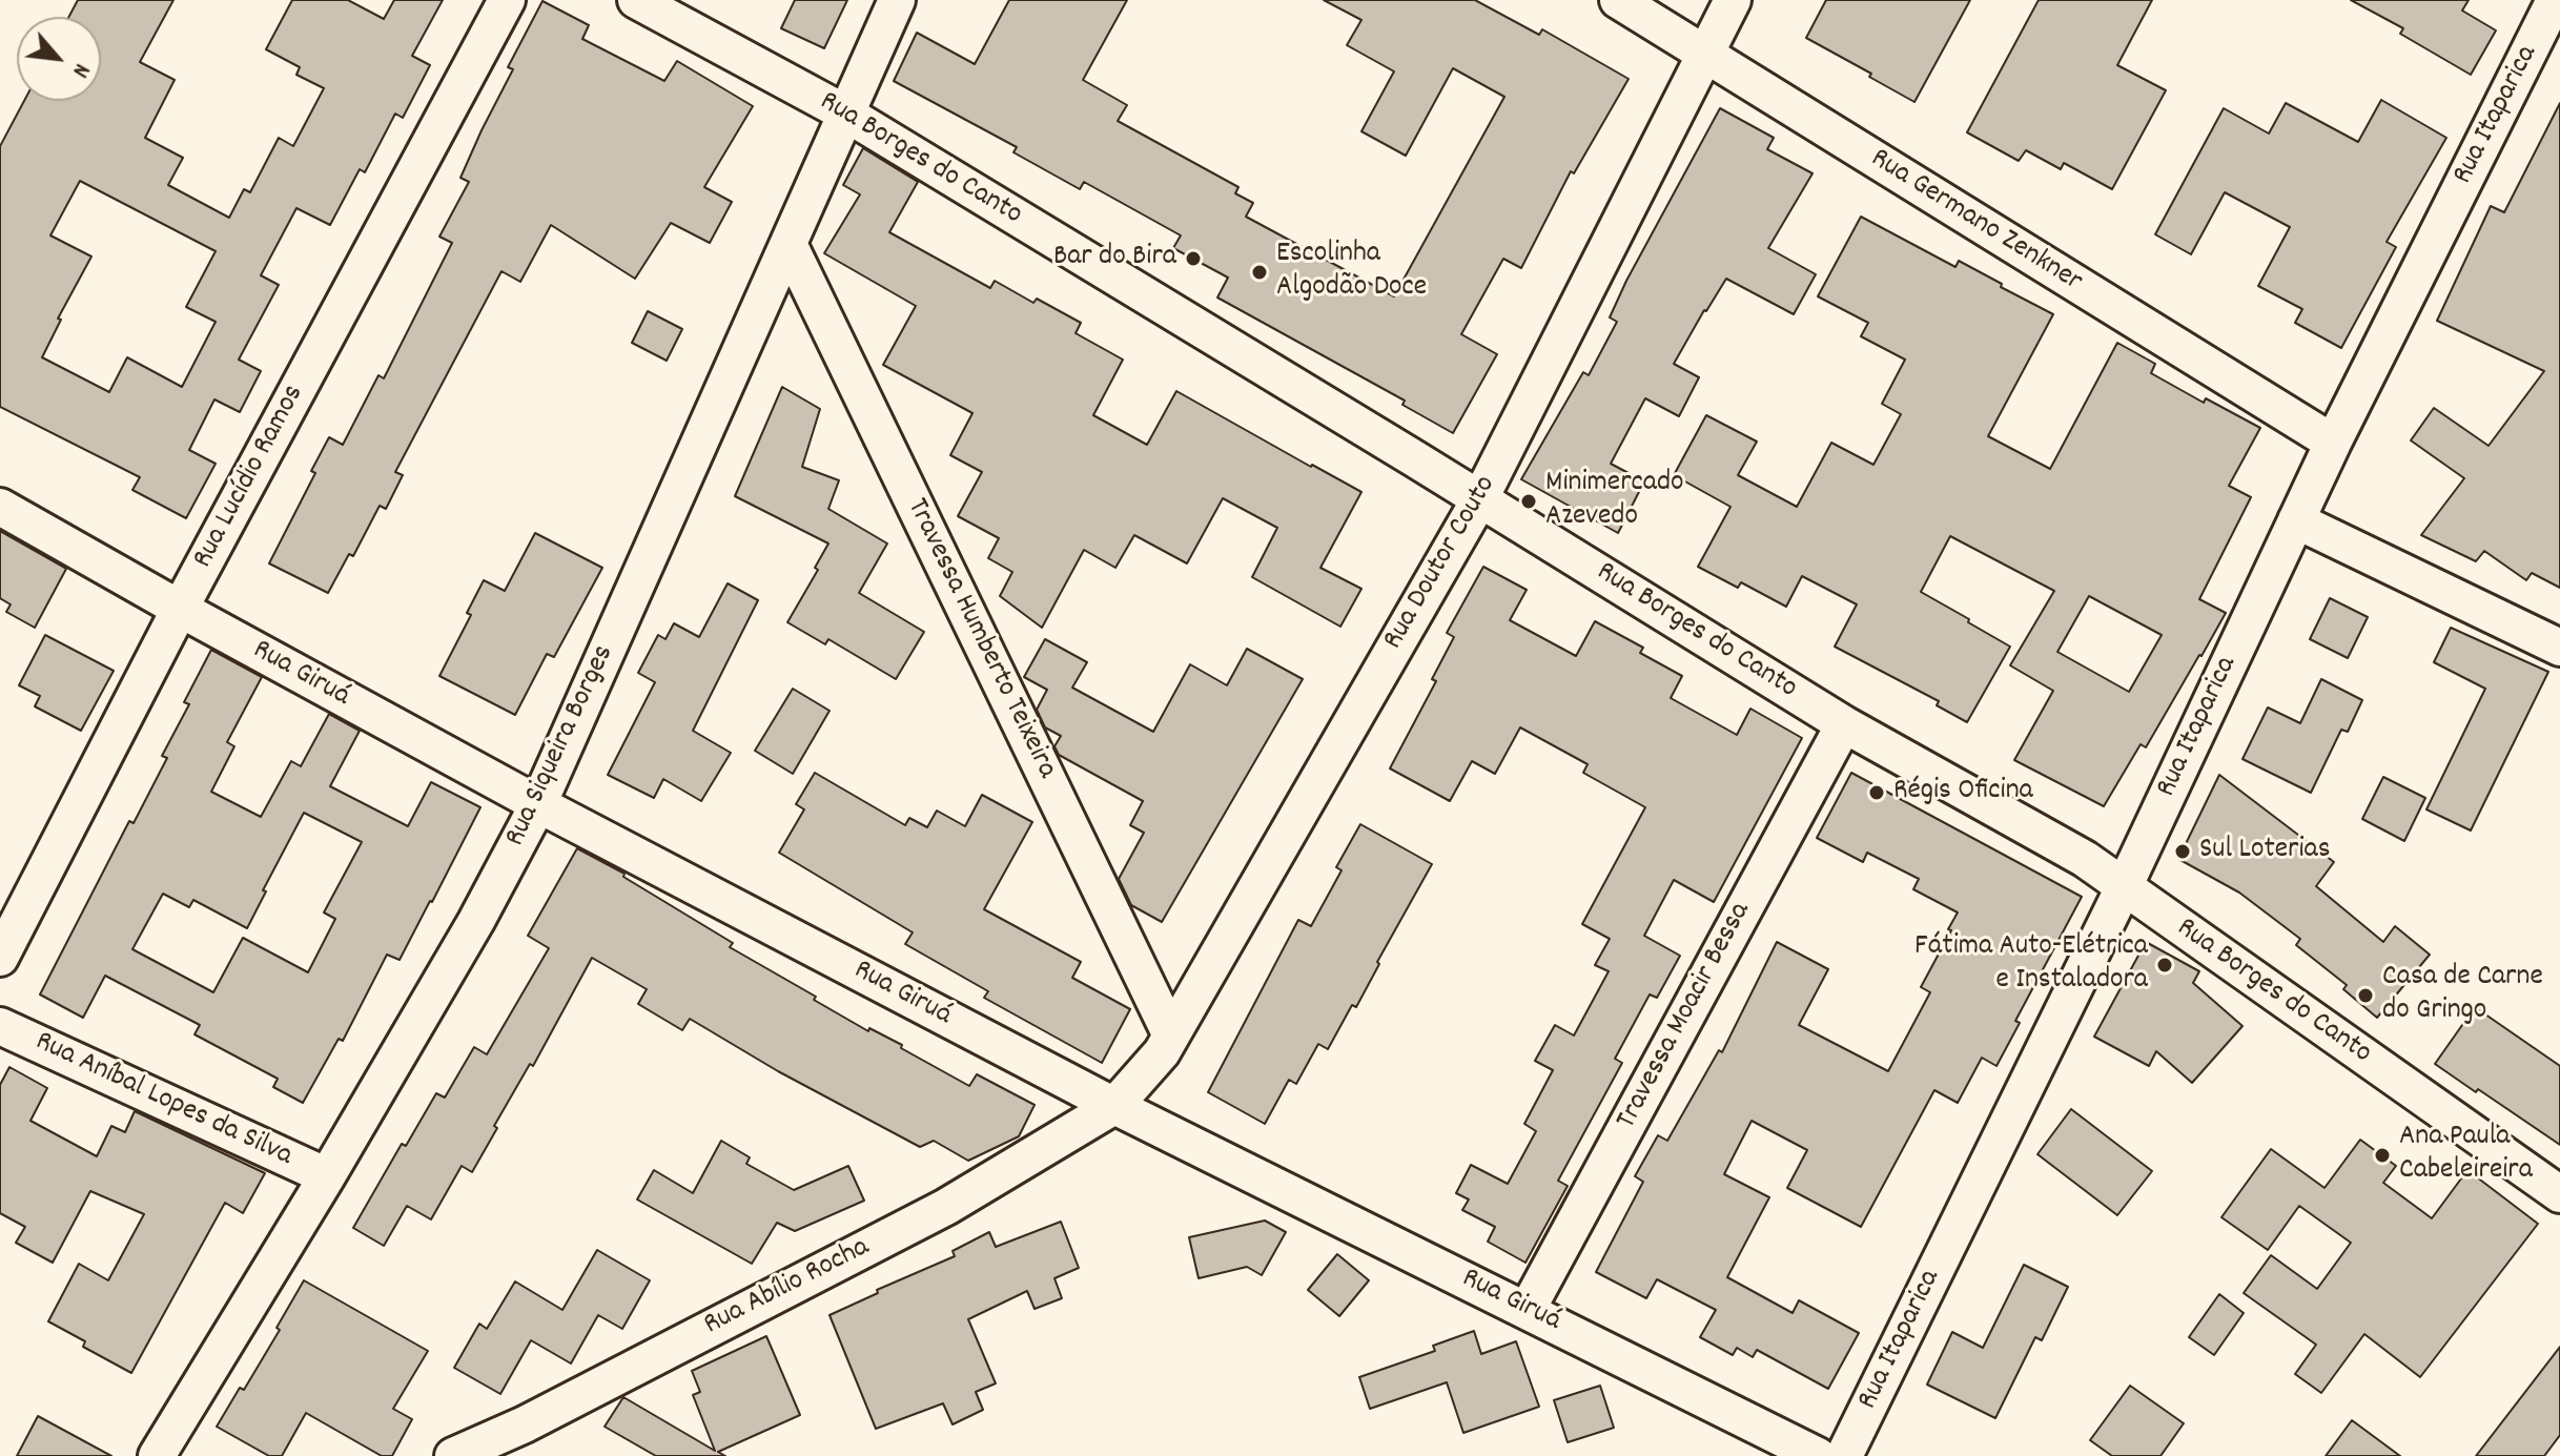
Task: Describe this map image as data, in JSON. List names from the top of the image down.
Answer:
{
  "streets": {
    "street": [
      "Rua Itaparica",
      "Rua Borges do Canto",
      "Rua Germano Zenkner",
      "Rua Lucídio Ramos",
      "Rua Doutor Couto",
      "Travessa Humberto Teixeira",
      "Rua Giruá",
      "Rua Siqueira Borges",
      "Travessa Moacir Bessa",
      "Rua Aníbal Lopes da Silva",
      "Rua Abílio Rocha"
    ]
  },
  "crossings": [
    ["Rua Itaparica", "Rua Borges do Canto"],
    ["Rua Itaparica", "Rua Germano Zenkner"],
    ["Rua Borges do Canto", "Rua Doutor Couto"],
    ["Rua Borges do Canto", "Rua Siqueira Borges"],
    ["Rua Borges do Canto", "Travessa Moacir Bessa"],
    ["Rua Germano Zenkner", "Rua Doutor Couto"],
    ["Rua Lucídio Ramos", "Rua Giruá"],
    ["Rua Doutor Couto", "Travessa Humberto Teixeira"],
    ["Rua Doutor Couto", "Rua Giruá"],
    ["Rua Doutor Couto", "Rua Abílio Rocha"],
    ["Travessa Humberto Teixeira", "Rua Siqueira Borges"],
    ["Rua Giruá", "Rua Siqueira Borges"],
    ["Rua Giruá", "Travessa Moacir Bessa"],
    ["Rua Giruá", "Rua Abílio Rocha"],
    ["Rua Siqueira Borges", "Rua Aníbal Lopes da Silva"]
  ],
  "places": [
    "Bar do Bira",
    "Escolinha Algodão Doce",
    "Minimercado Azevedo",
    "Régis Oficina",
    "Sul Loterias",
    "Fátima Auto-Elétrica e Instaladora",
    "Casa de Carne do Gringo",
    "Ana Paula Cabeleireira"
  ],
  "north": "bottom right"
}
